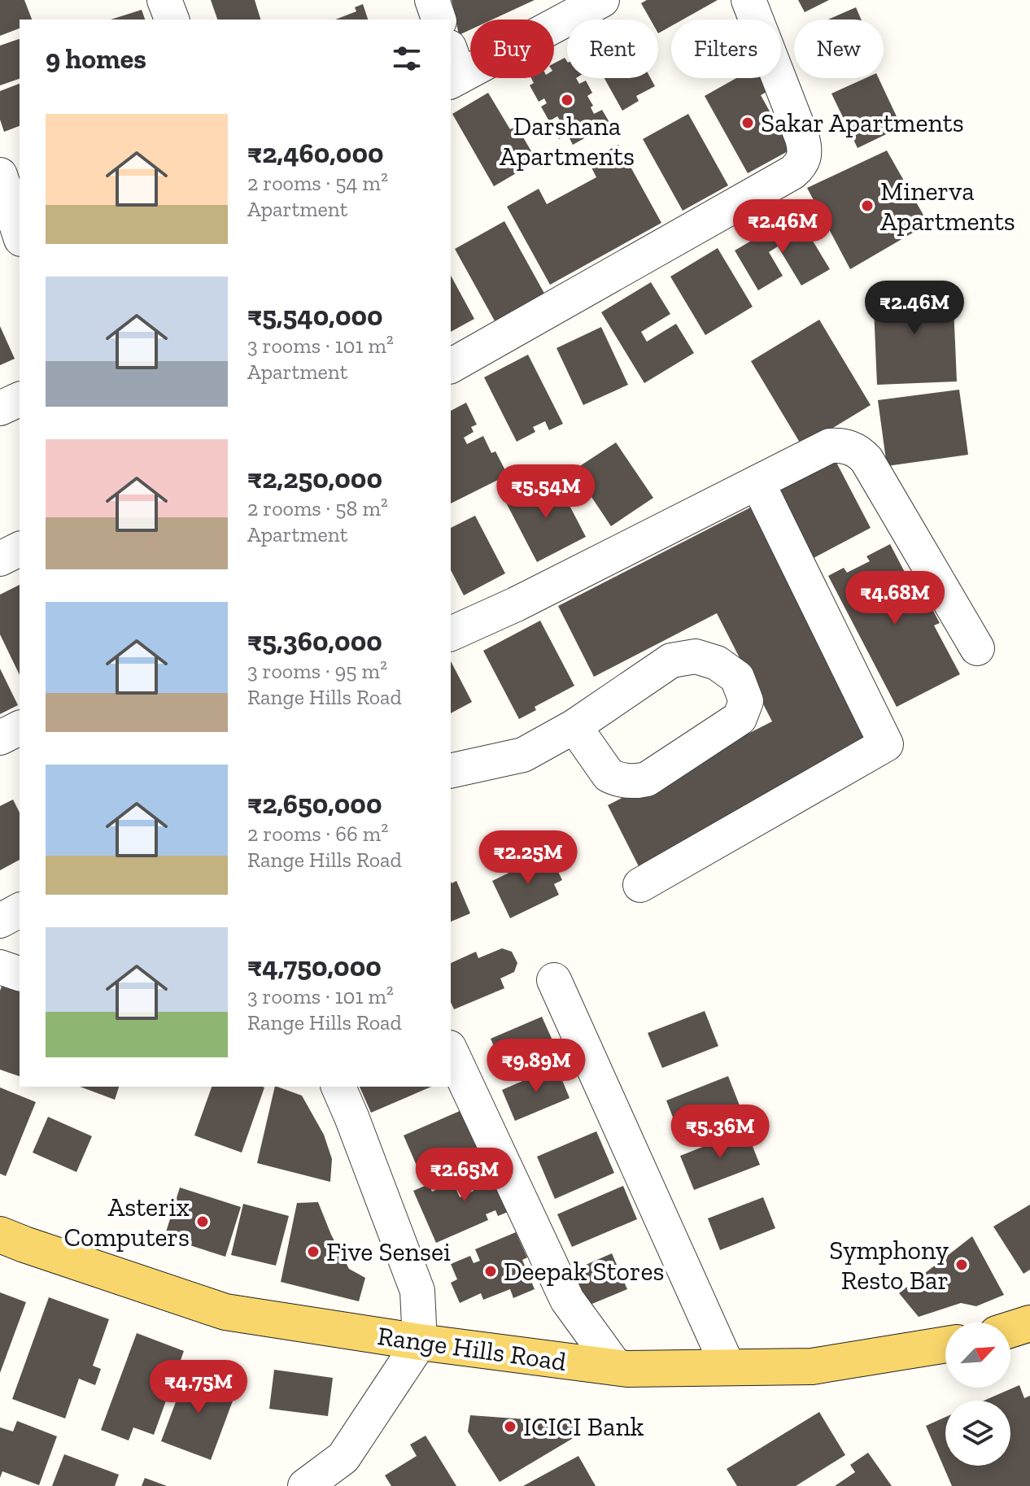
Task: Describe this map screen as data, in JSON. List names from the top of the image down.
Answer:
{
  "streets": {
    "main road": ["Range Hills Road"]
  },
  "places": [
    "Darshana Apartments",
    "Sakar Apartments",
    "Minerva Apartments",
    "Asterix Computers",
    "Five Sensei",
    "Symphony Resto Bar",
    "Deepak Stores",
    "ICICI Bank"
  ],
  "north": "top right",
  "page": {
    "chip": [
      "Buy",
      "Rent",
      "Filters",
      "New"
    ],
    "heading": "9 homes",
    "list": [
      {
        "name": "₹2,460,000",
        "note": "2 rooms · 54 m² · Apartment"
      },
      {
        "name": "₹5,540,000",
        "note": "3 rooms · 101 m² · Apartment"
      },
      {
        "name": "₹2,250,000",
        "note": "2 rooms · 58 m² · Apartment"
      },
      {
        "name": "₹5,360,000",
        "note": "3 rooms · 95 m² · Range Hills Road"
      },
      {
        "name": "₹2,650,000",
        "note": "2 rooms · 66 m² · Range Hills Road"
      },
      {
        "name": "₹4,750,000",
        "note": "3 rooms · 101 m² · Range Hills Road"
      }
    ],
    "price": [
      "₹2.46M",
      "₹2.46M",
      "₹5.54M",
      "₹4.68M",
      "₹2.25M",
      "₹9.89M",
      "₹5.36M",
      "₹2.65M",
      "₹4.75M"
    ]
  }
}
